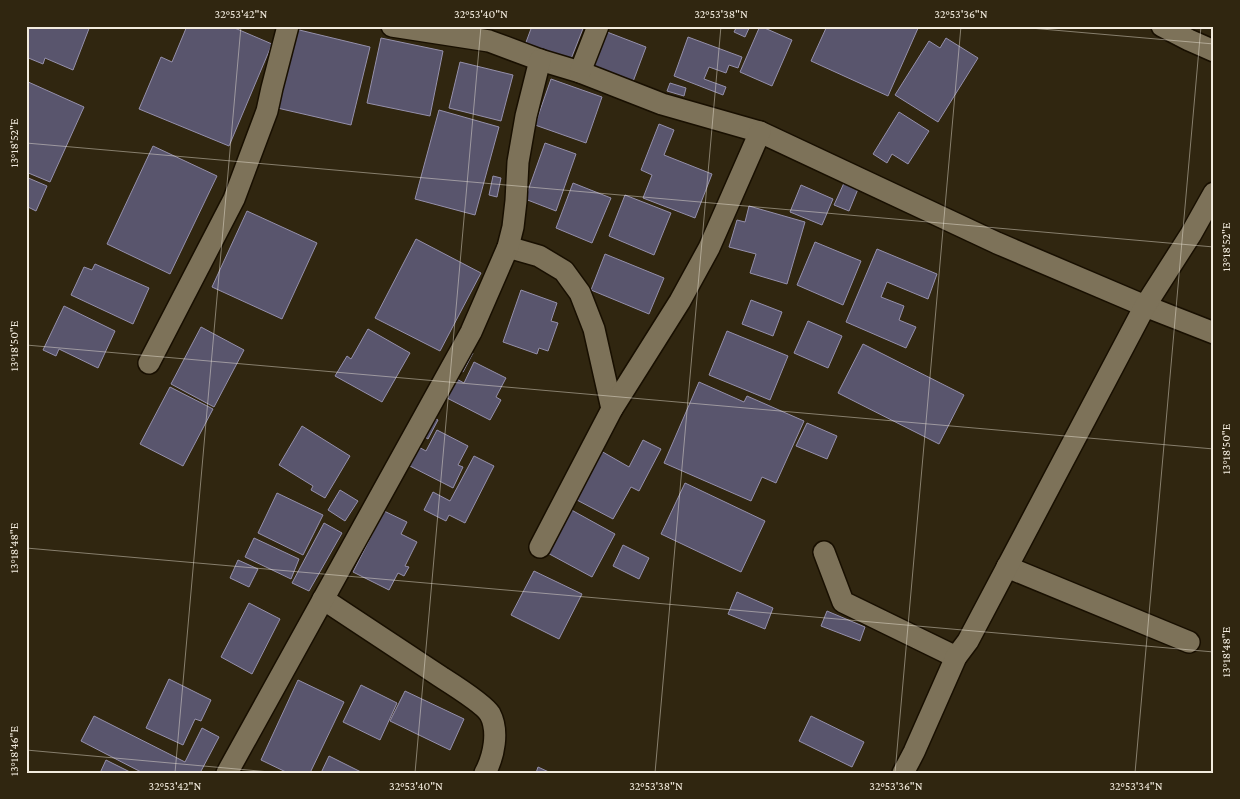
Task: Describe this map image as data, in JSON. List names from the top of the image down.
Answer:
{
  "coordinates": [
    "32°53'42\"N",
    "32°53'40\"N",
    "32°53'38\"N",
    "32°53'36\"N",
    "13°18'52\"E",
    "13°18'50\"E",
    "13°18'48\"E",
    "13°18'46\"E",
    "32°53'34\"N"
  ]
}
